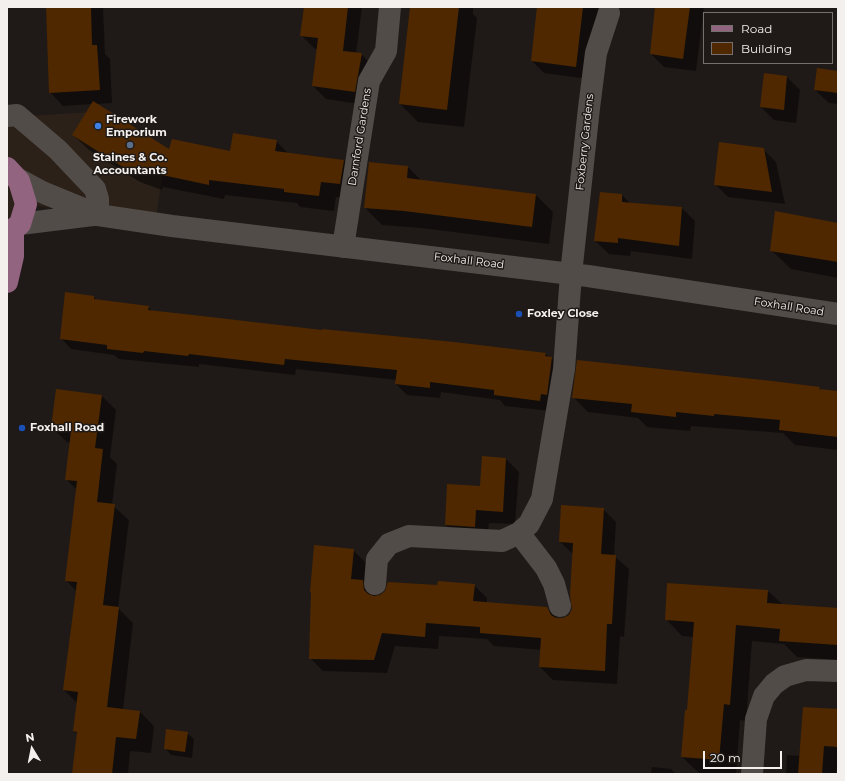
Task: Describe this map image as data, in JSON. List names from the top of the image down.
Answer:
{
  "streets": {
    "street": ["Darnford Gardens", "Foxberry Gardens", "Foxhall Road"]
  },
  "crossings": [
    ["Darnford Gardens", "Foxhall Road"],
    ["Foxberry Gardens", "Foxhall Road"]
  ],
  "places": [
    "Firework Emporium",
    "Staines & Co. Accountants",
    "Foxley Close",
    "Foxhall Road"
  ],
  "legend": ["Road", "Building"],
  "scale_bar": "20 m",
  "north": "top"
}
